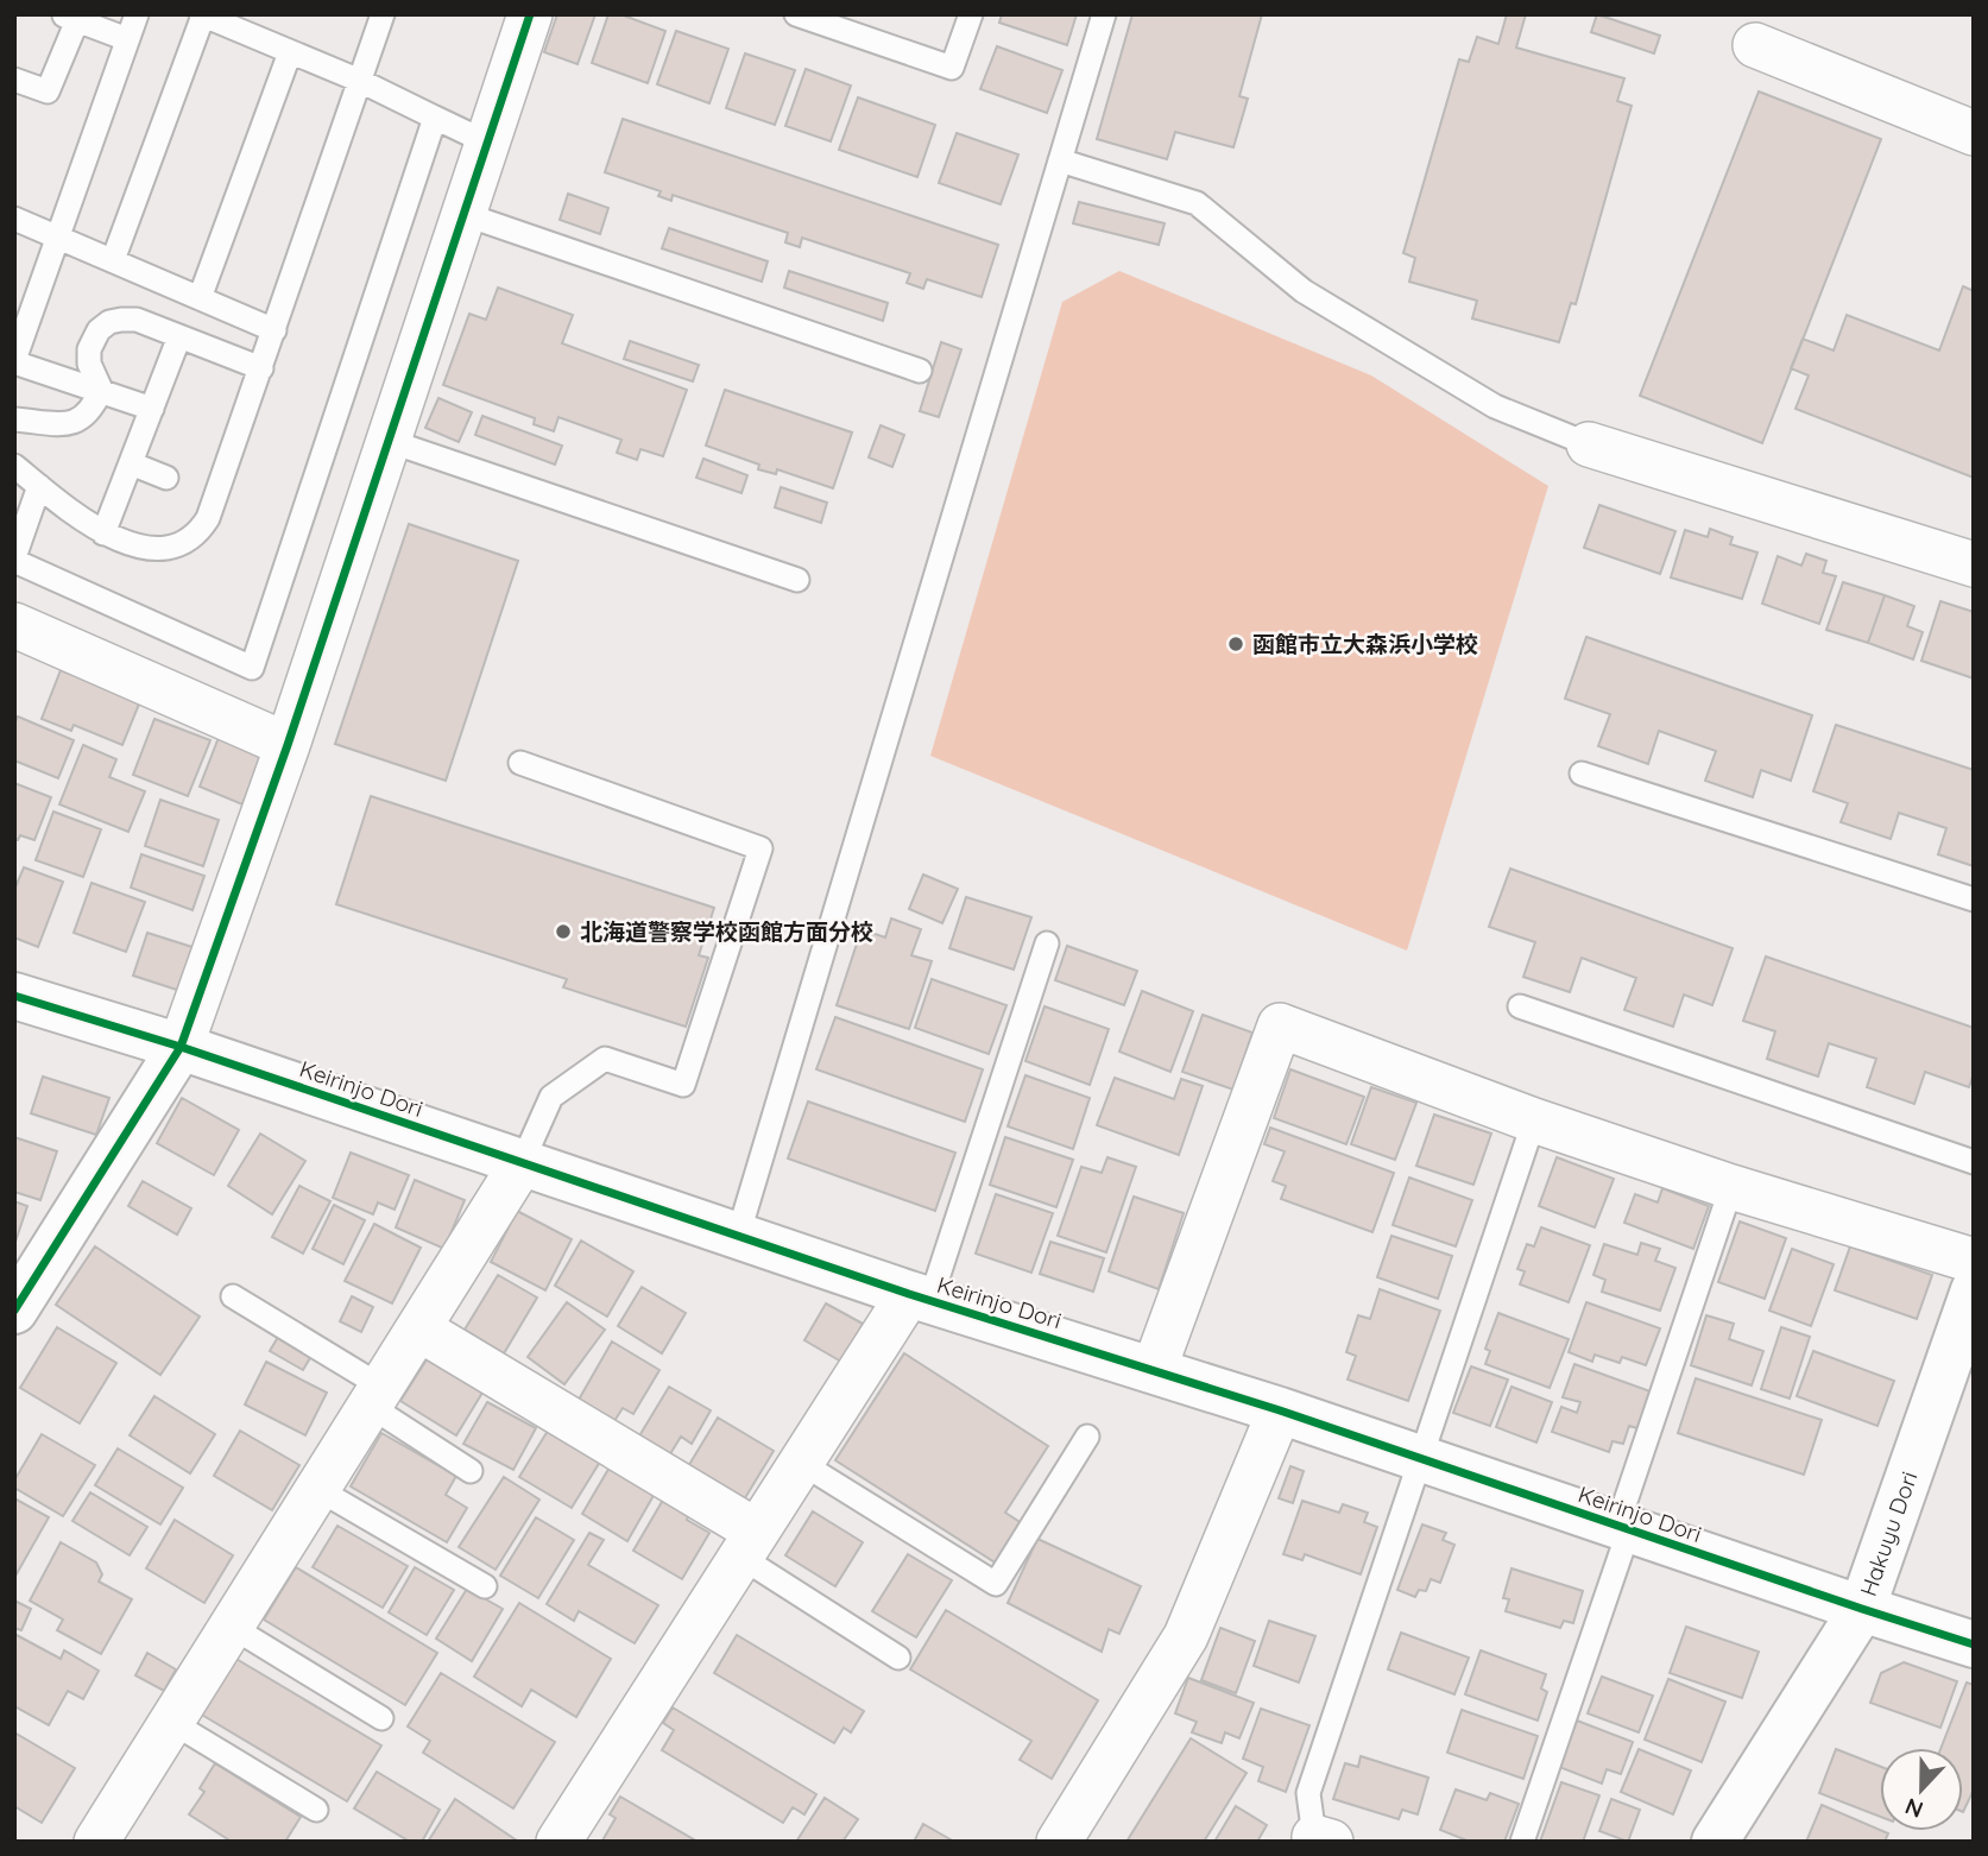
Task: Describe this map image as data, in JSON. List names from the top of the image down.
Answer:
{
  "streets": {
    "street": ["Keirinjo Dori", "Hakuyu Dori"]
  },
  "crossings": [
    ["Keirinjo Dori", "Hakuyu Dori"]
  ],
  "places": ["函館市立大森浜小学校", "北海道警察学校函館方面分校"],
  "north": "bottom"
}
